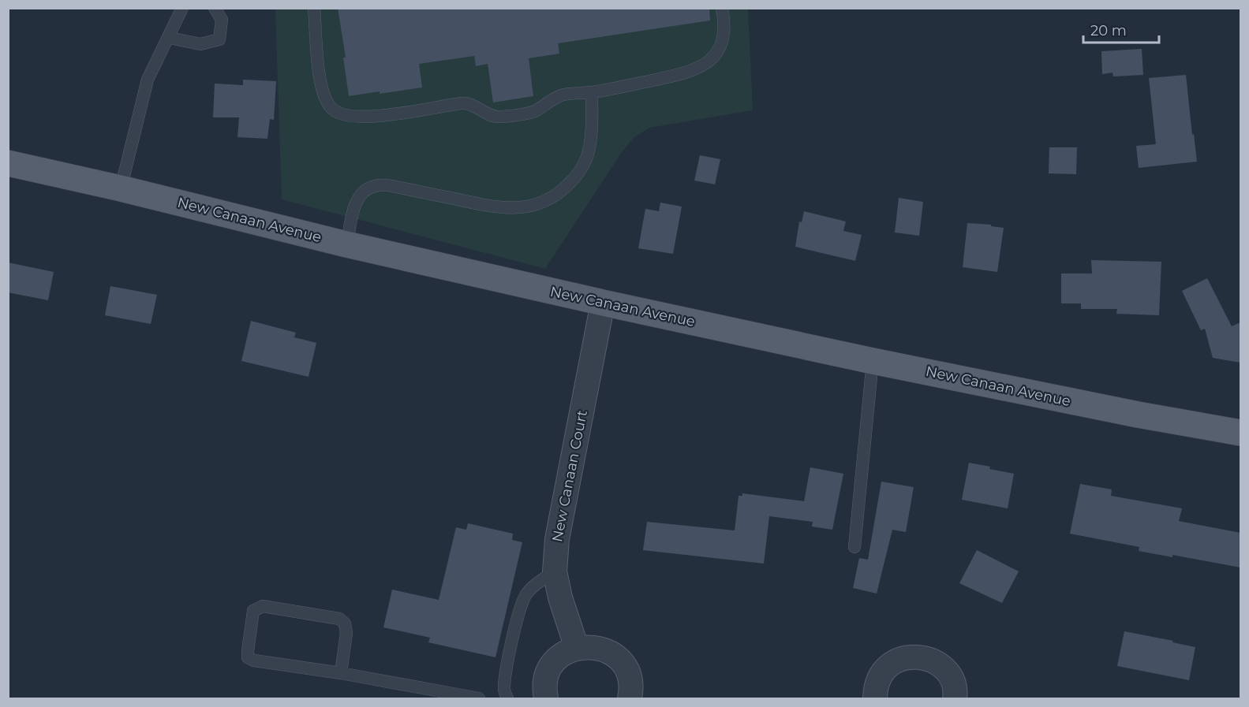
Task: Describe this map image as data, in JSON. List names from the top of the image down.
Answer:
{
  "streets": {
    "main road": ["New Canaan Avenue"],
    "street": ["New Canaan Court"]
  },
  "crossings": [
    ["New Canaan Avenue", "New Canaan Court"]
  ],
  "scale_bar": "20 m"
}
